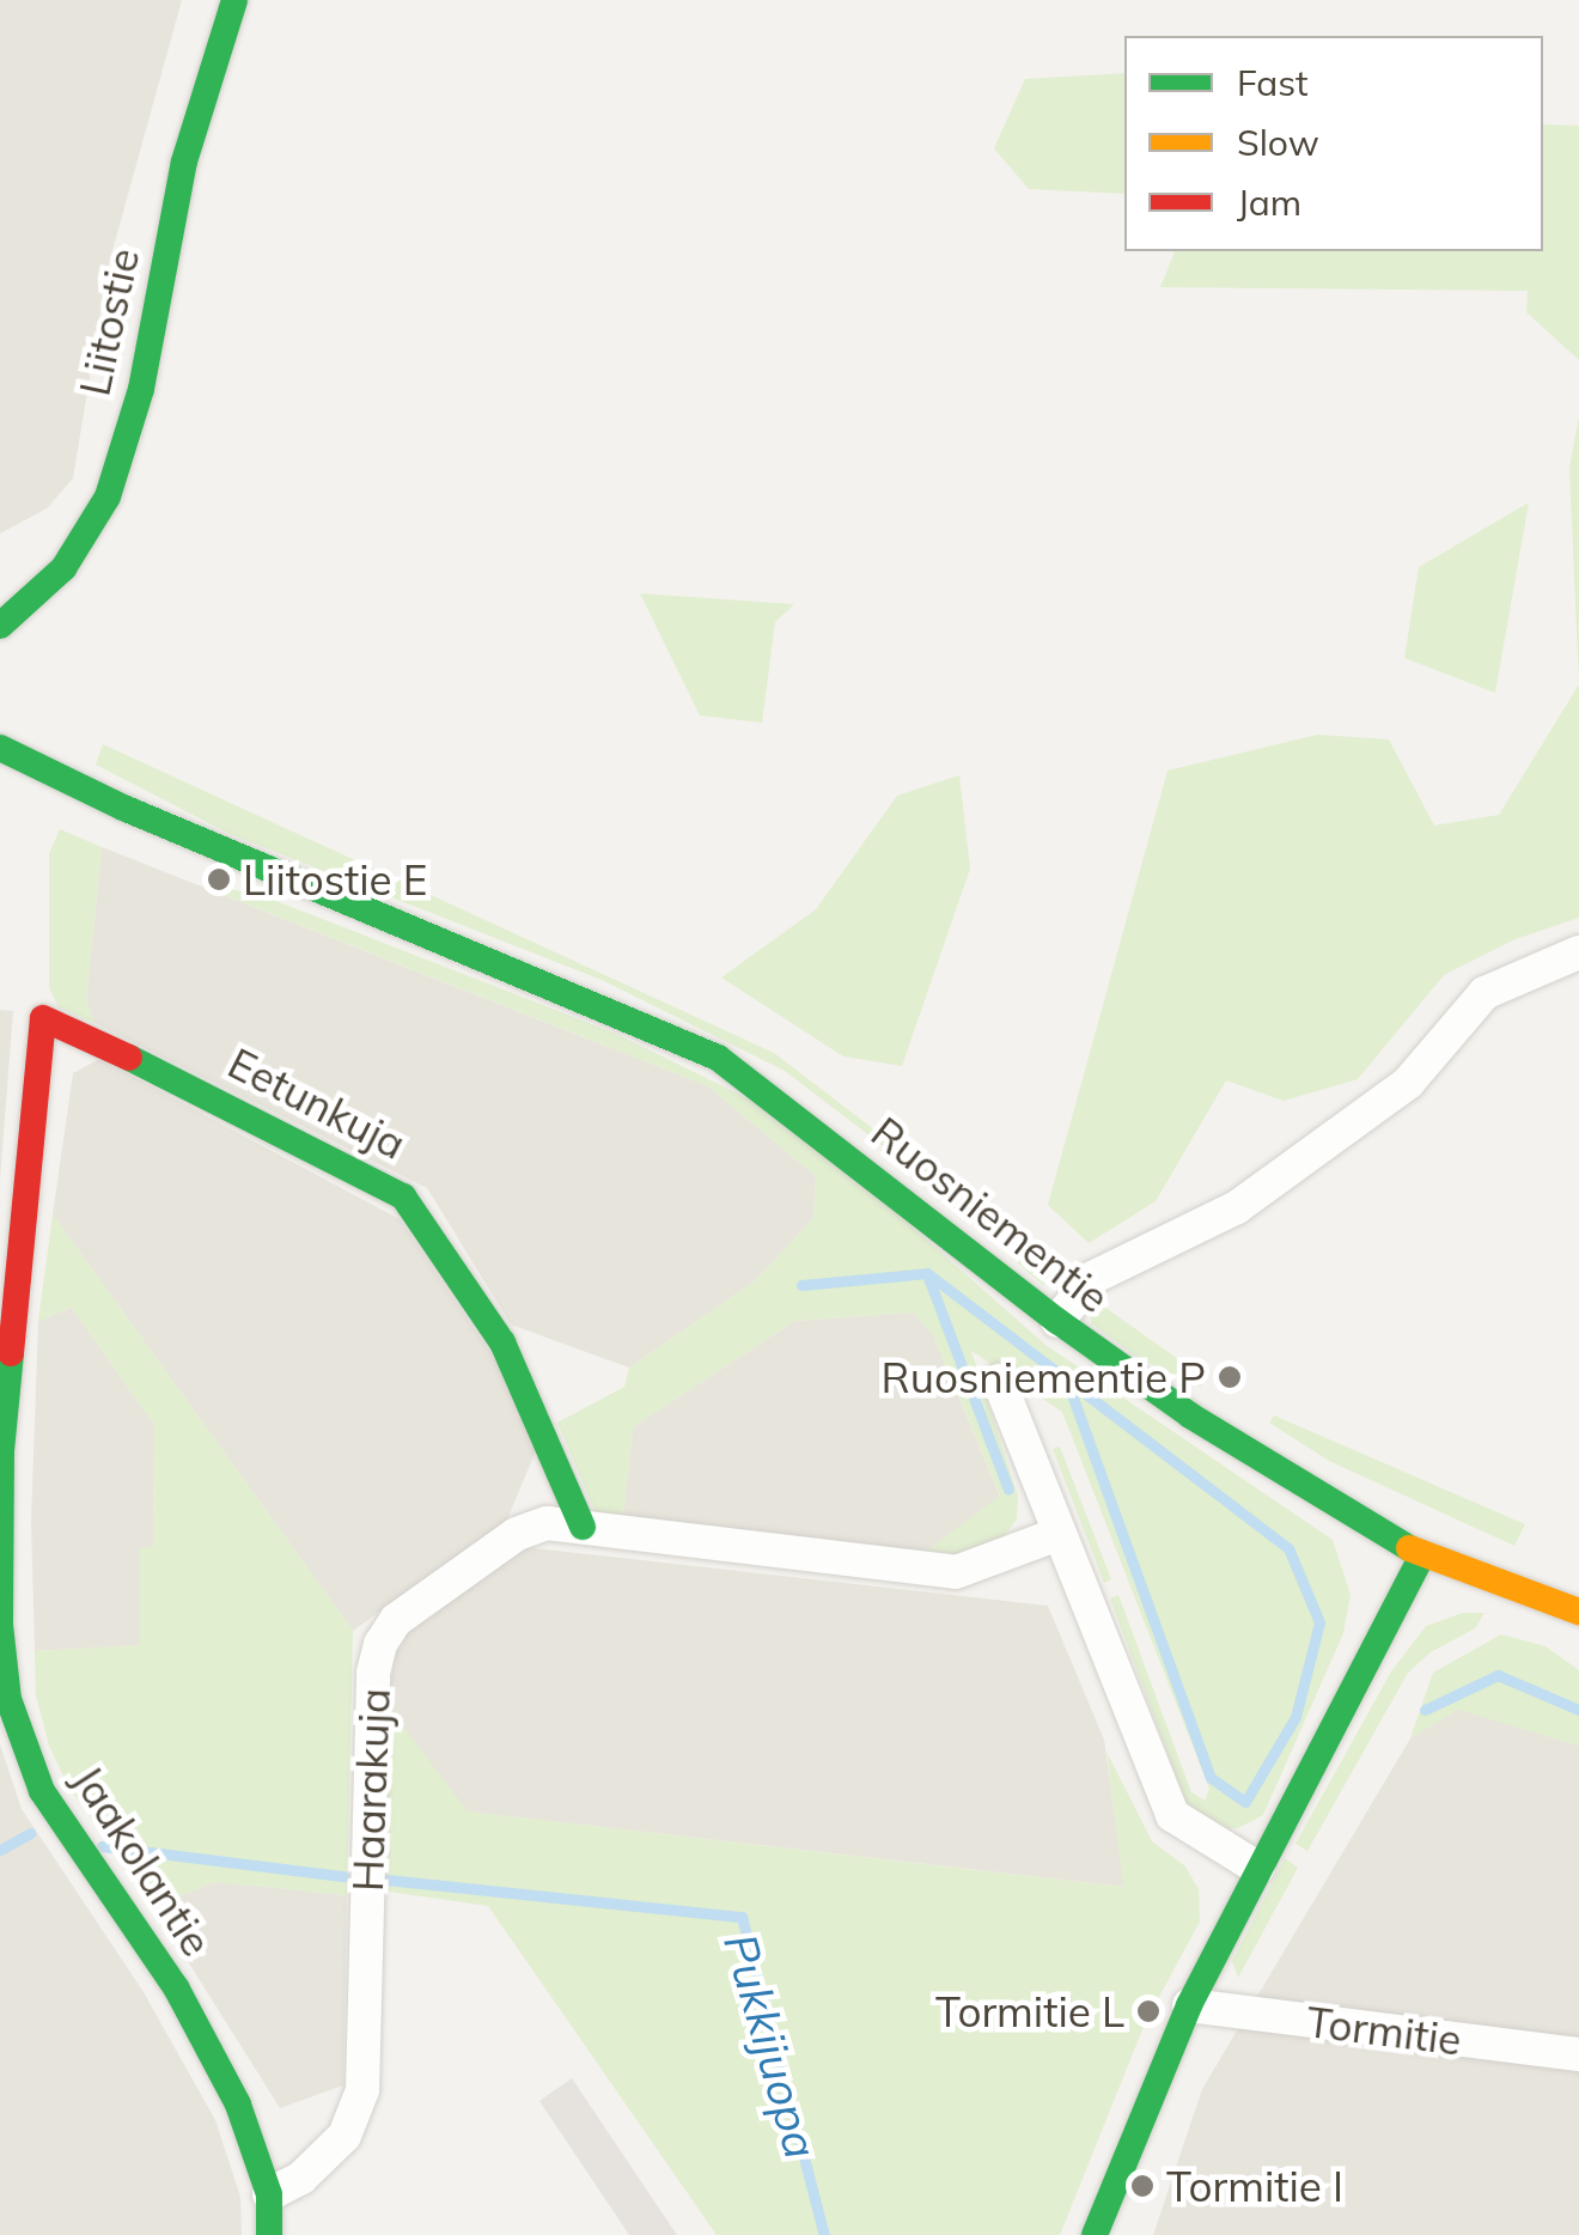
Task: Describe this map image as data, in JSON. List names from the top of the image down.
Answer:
{
  "streets": {
    "street": [
      "Liitostie",
      "Eetunkuja",
      "Ruosniementie",
      "Haarakuja",
      "Jaakolantie",
      "Tormitie"
    ]
  },
  "crossings": [
    ["Eetunkuja", "Haarakuja"],
    ["Eetunkuja", "Jaakolantie"],
    ["Haarakuja", "Jaakolantie"]
  ],
  "water": ["Pukkijuopa"],
  "places": [
    "Liitostie E",
    "Ruosniementie P",
    "Tormitie L",
    "Tormitie I"
  ],
  "legend": ["Fast", "Slow", "Jam"]
}
